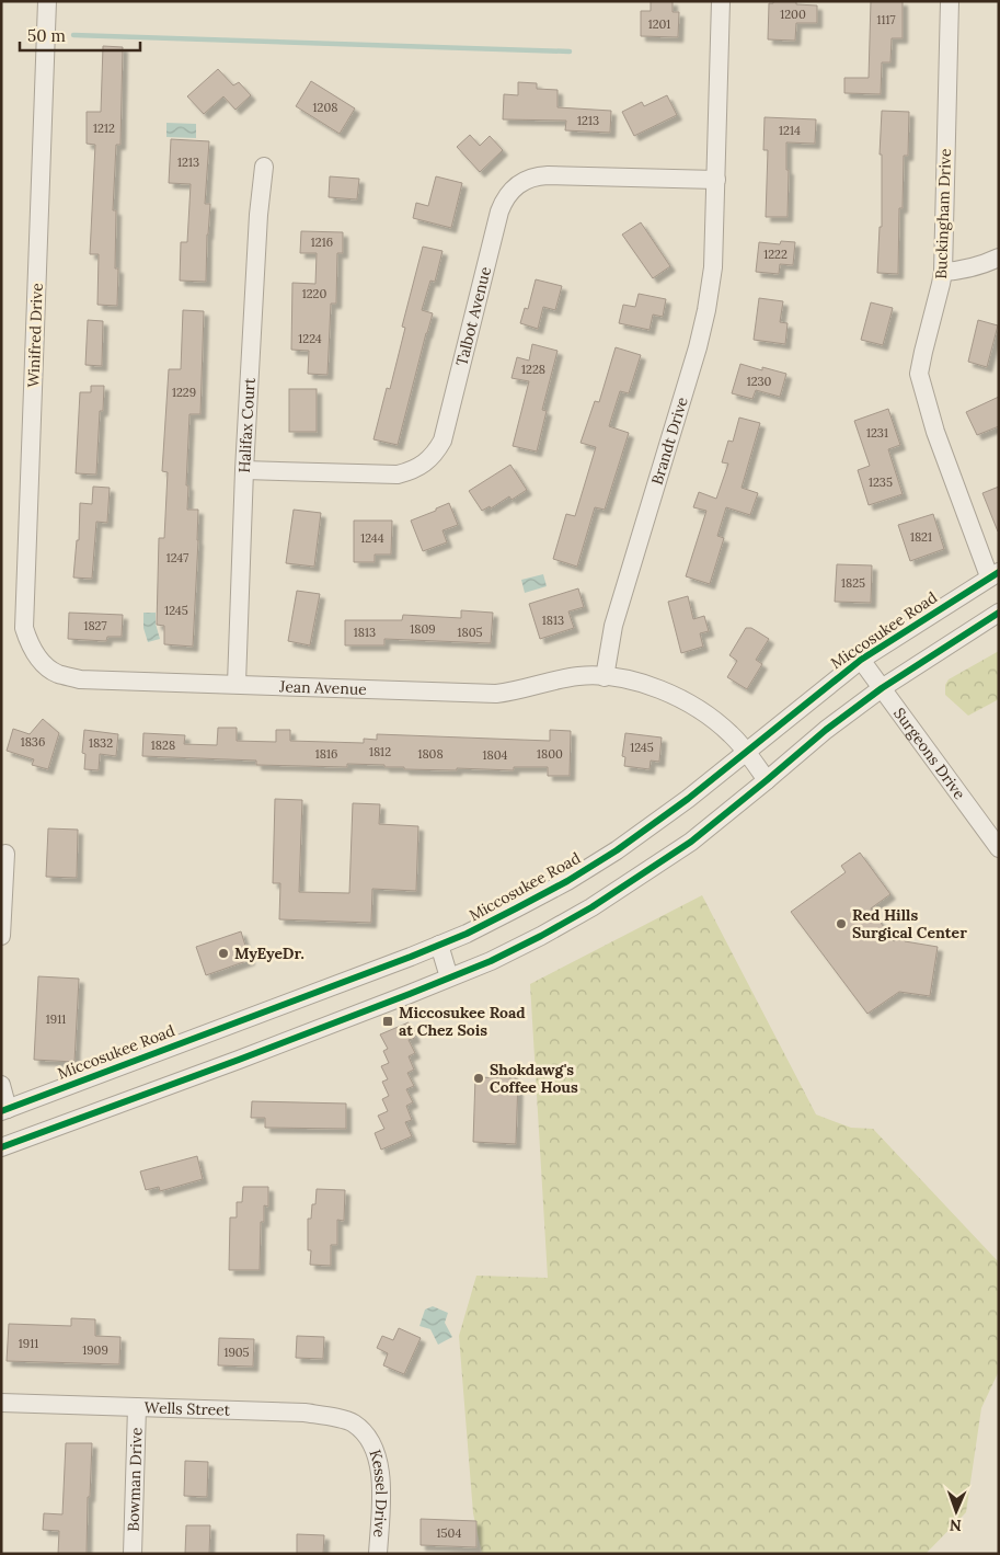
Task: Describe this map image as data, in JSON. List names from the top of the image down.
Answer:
{
  "streets": {
    "street": [
      "Buckingham Drive",
      "Talbot Avenue",
      "Winifred Drive",
      "Halifax Court",
      "Brandt Drive",
      "Miccosukee Road",
      "Jean Avenue",
      "Surgeons Drive",
      "Wells Street",
      "Bowman Drive",
      "Kessel Drive"
    ]
  },
  "crossings": [
    ["Buckingham Drive", "Miccosukee Road"],
    ["Talbot Avenue", "Halifax Court"],
    ["Talbot Avenue", "Brandt Drive"],
    ["Winifred Drive", "Jean Avenue"],
    ["Halifax Court", "Jean Avenue"],
    ["Brandt Drive", "Jean Avenue"],
    ["Miccosukee Road", "Surgeons Drive"],
    ["Wells Street", "Bowman Drive"],
    ["Wells Street", "Kessel Drive"]
  ],
  "places": {
    "other": ["Red Hills Surgical Center", "MyEyeDr.", "Shokdawg's Coffee Hous"],
    "transit": ["Miccosukee Road at Chez Sois"]
  },
  "house_numbers": [
    "1200",
    "1117",
    "1201",
    "1208",
    "1213",
    "1212",
    "1214",
    "1213",
    "1216",
    "1222",
    "1220",
    "1224",
    "1228",
    "1230",
    "1229",
    "1231",
    "1235",
    "1821",
    "1244",
    "1247",
    "1825",
    "1245",
    "1813",
    "1827",
    "1809",
    "1813",
    "1805",
    "1836",
    "1832",
    "1828",
    "1245",
    "1812",
    "1816",
    "1808",
    "1800",
    "1804",
    "1911",
    "1911",
    "1909",
    "1905",
    "1504"
  ],
  "scale_bar": "50 m",
  "north": "bottom"
}
